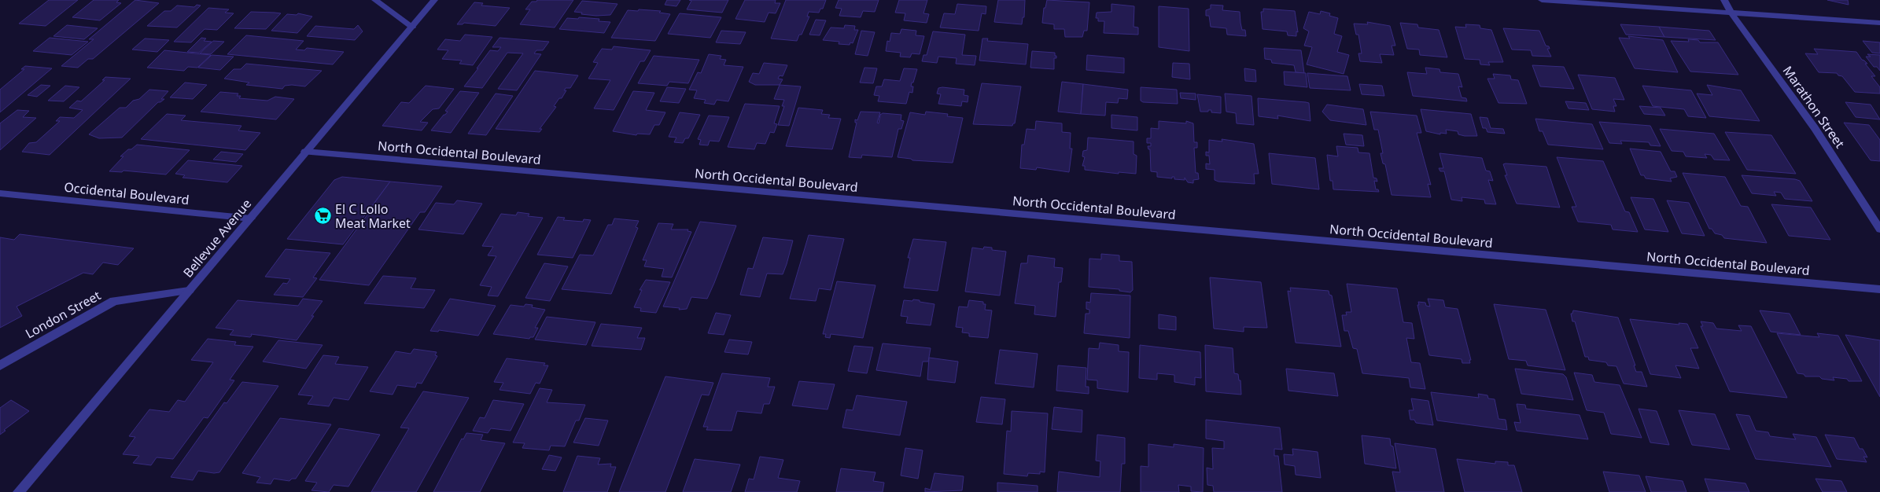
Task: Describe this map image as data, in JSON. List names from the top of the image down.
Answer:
{
  "streets": {
    "street": [
      "Marathon Street",
      "North Occidental Boulevard",
      "Occidental Boulevard",
      "Bellevue Avenue",
      "London Street"
    ]
  },
  "crossings": [
    ["North Occidental Boulevard", "Bellevue Avenue"],
    ["Occidental Boulevard", "Bellevue Avenue"],
    ["Bellevue Avenue", "London Street"]
  ],
  "places": {
    "supermarket": ["El C Lollo Meat Market"]
  }
}
